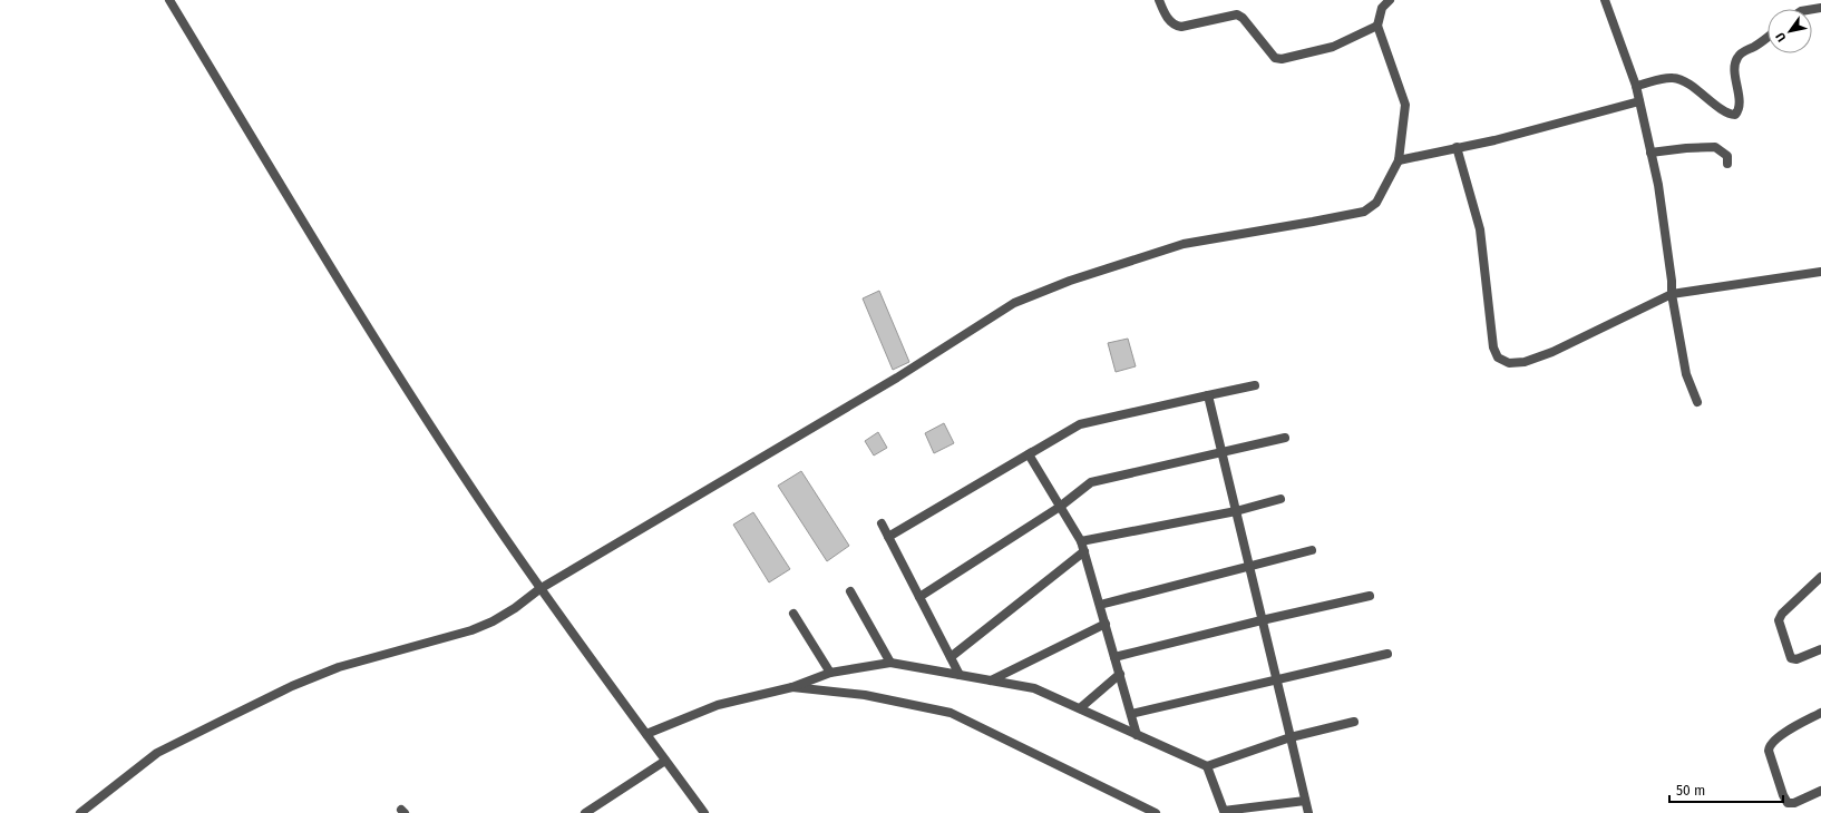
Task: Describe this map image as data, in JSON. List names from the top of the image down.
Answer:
{
  "scale_bar": "50 m",
  "north": "bottom left"
}
